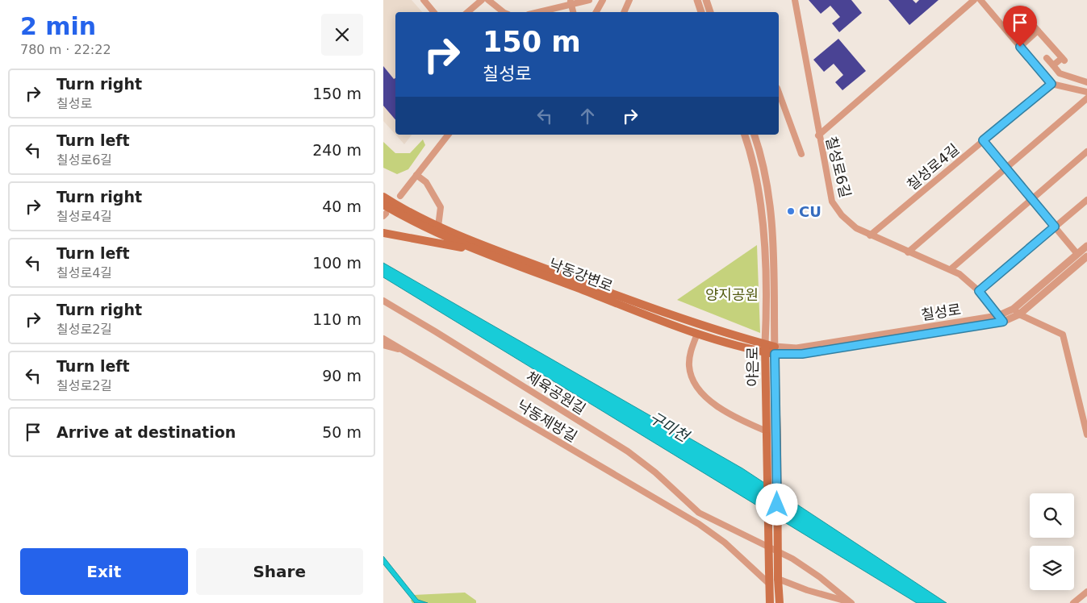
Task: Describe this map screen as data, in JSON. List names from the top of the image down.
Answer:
{
  "streets": {
    "main road": ["낙동강변로", "야은로"],
    "street": [
      "칠성로6길",
      "칠성로4길",
      "칠성로",
      "체육공원길",
      "낙동제방길"
    ]
  },
  "crossings": [
    ["칠성로6길", "칠성로4길"],
    ["칠성로6길", "칠성로"],
    ["낙동강변로", "칠성로"],
    ["낙동강변로", "야은로"],
    ["칠성로", "야은로"],
    ["야은로", "낙동제방길"]
  ],
  "water": ["구미천"],
  "parks": ["양지공원"],
  "places": ["CU"],
  "page": {
    "heading": ["2 min", "780 m · 22:22"],
    "turn": ["150 m", "칠성로"],
    "list": [
      {
        "name": "Turn right",
        "note": "칠성로",
        "value": "150 m"
      },
      {
        "name": "Turn left",
        "note": "칠성로6길",
        "value": "240 m"
      },
      {
        "name": "Turn right",
        "note": "칠성로4길",
        "value": "40 m"
      },
      {
        "name": "Turn left",
        "note": "칠성로4길",
        "value": "100 m"
      },
      {
        "name": "Turn right",
        "note": "칠성로2길",
        "value": "110 m"
      },
      {
        "name": "Turn left",
        "note": "칠성로2길",
        "value": "90 m"
      },
      {
        "name": "Arrive at destination",
        "value": "50 m"
      }
    ],
    "buttons": ["Exit", "Share"]
  }
}
